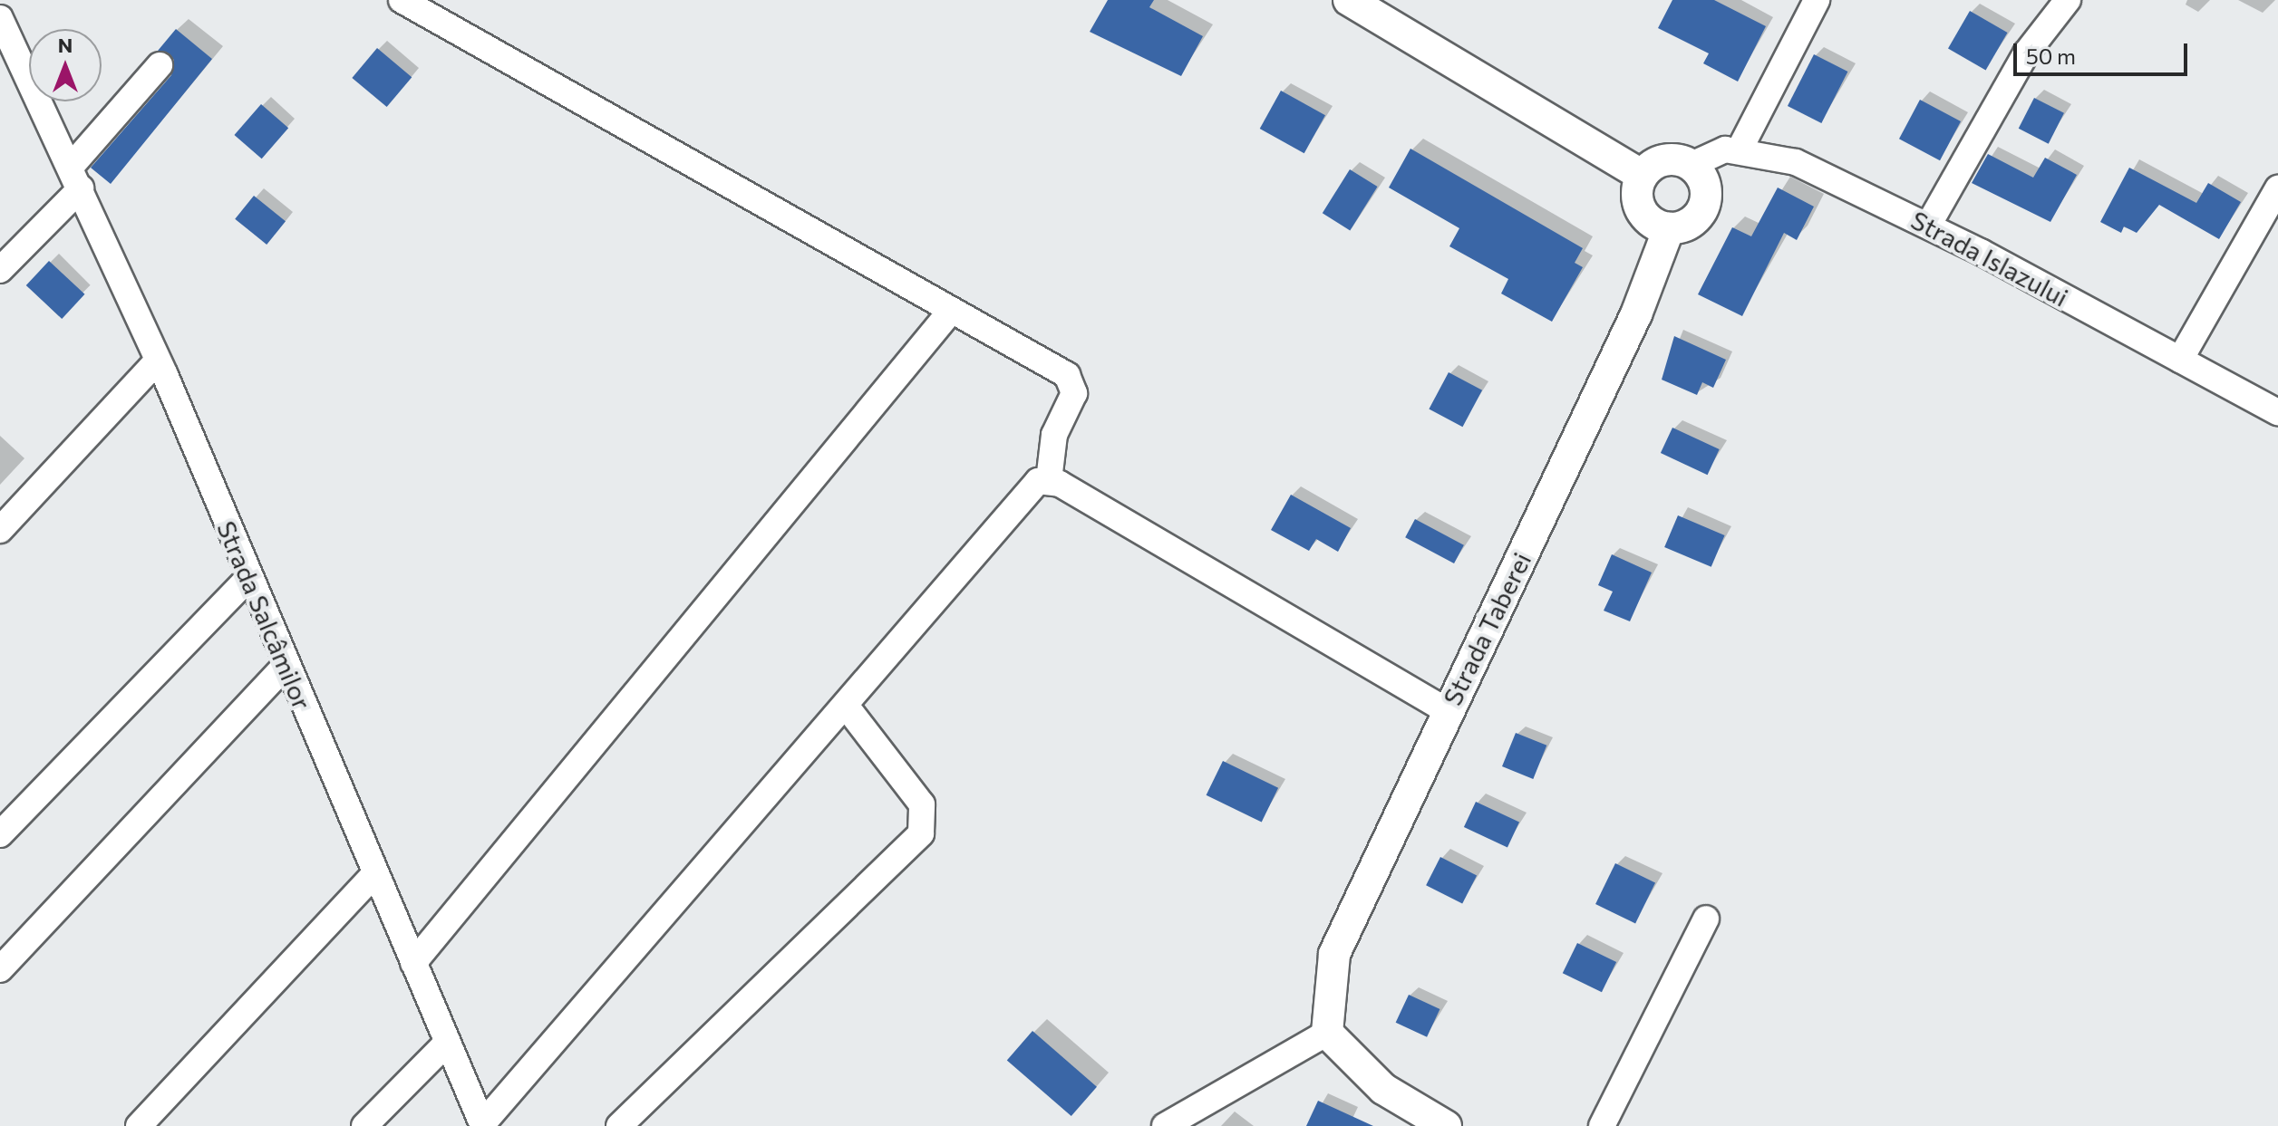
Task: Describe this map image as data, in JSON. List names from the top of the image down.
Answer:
{
  "streets": {
    "street": ["Strada Islazului", "Strada Salcâmilor", "Strada Taberei"]
  },
  "scale_bar": "50 m",
  "north": "top"
}
